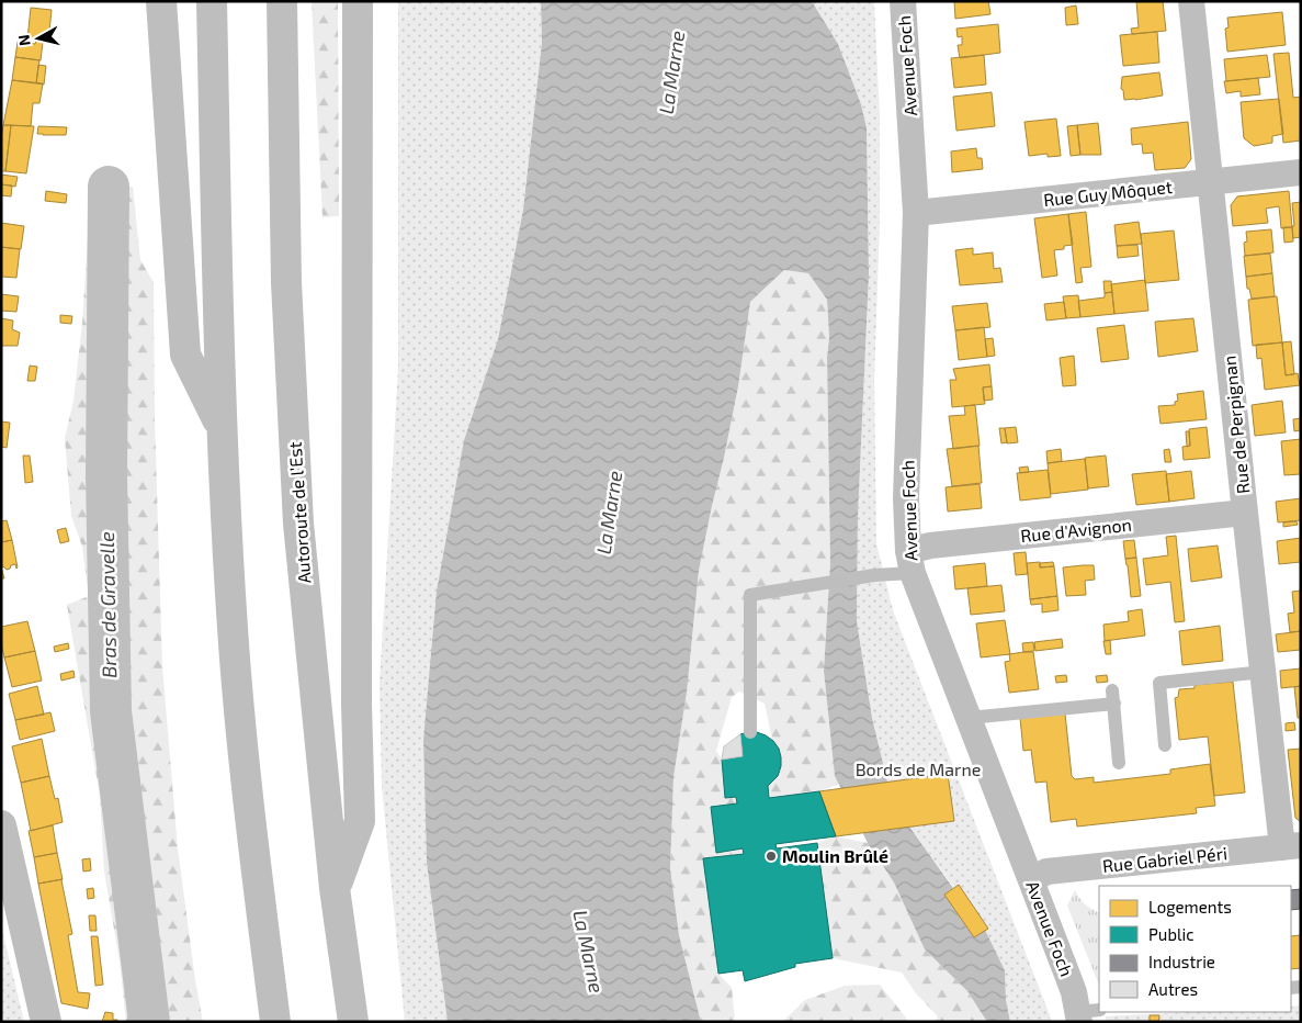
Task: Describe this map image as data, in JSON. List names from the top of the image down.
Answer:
{
  "streets": {
    "main road": ["Autoroute de l’Est"],
    "street": [
      "Avenue Foch",
      "Rue Guy Môquet",
      "Rue de Perpignan",
      "Rue d'Avignon",
      "Rue Gabriel Péri"
    ]
  },
  "crossings": [
    ["Avenue Foch", "Rue Guy Môquet"],
    ["Avenue Foch", "Rue d'Avignon"],
    ["Avenue Foch", "Rue Gabriel Péri"],
    ["Rue Guy Môquet", "Rue de Perpignan"],
    ["Rue de Perpignan", "Rue d'Avignon"],
    ["Rue de Perpignan", "Rue Gabriel Péri"]
  ],
  "water": ["La Marne", "Bras de Gravelle"],
  "parks": ["Bords de Marne"],
  "places": ["Moulin Brûlé"],
  "legend": [
    "Logements",
    "Public",
    "Industrie",
    "Autres"
  ],
  "north": "left"
}
